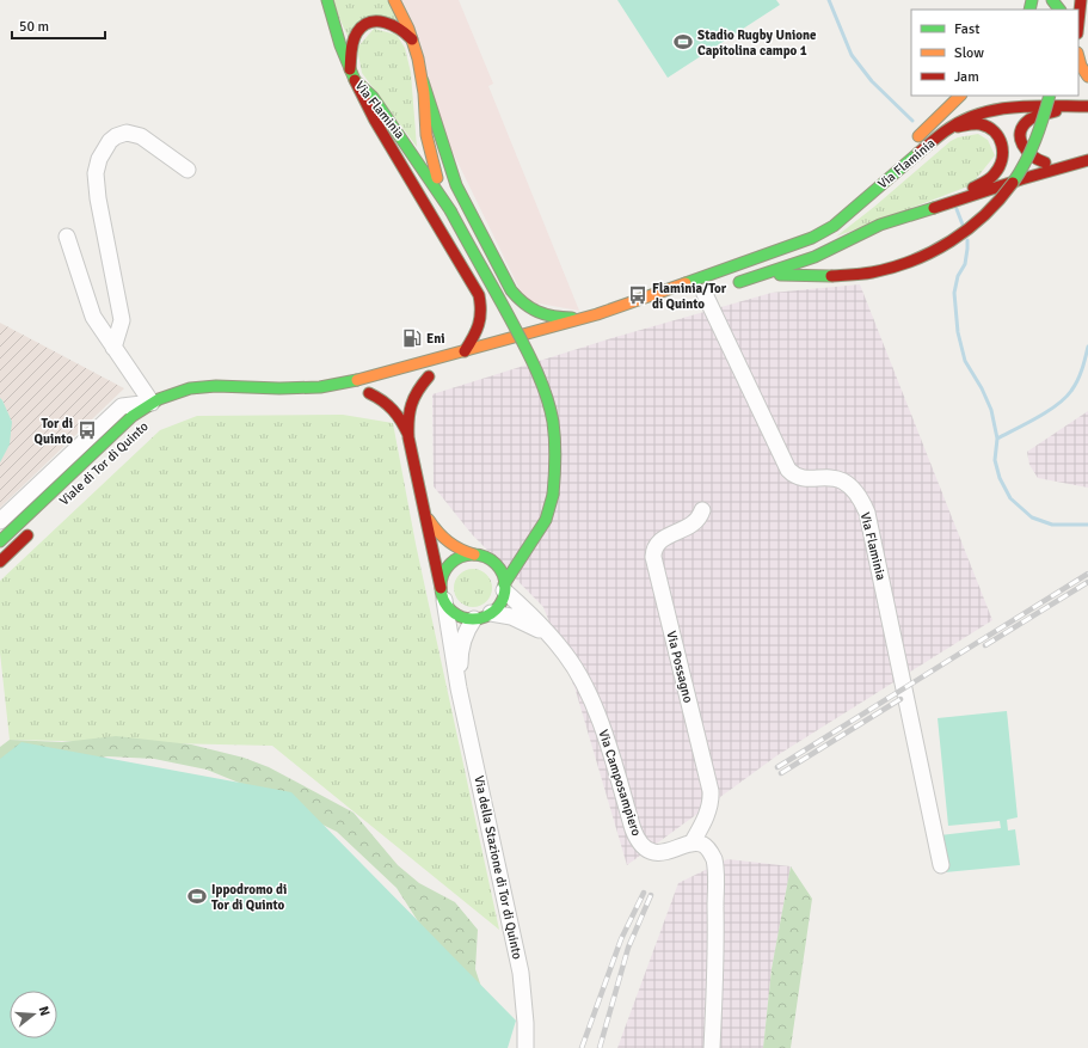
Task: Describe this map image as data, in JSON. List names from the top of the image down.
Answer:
{
  "streets": {
    "main road": ["Via Flaminia", "Viale di Tor di Quinto"],
    "street": ["Via Possagno", "Via Camposampiero", "Via della Stazione di Tor di Quinto"]
  },
  "crossings": [
    ["Via Flaminia", "Viale di Tor di Quinto"],
    ["Via Flaminia", "Via Camposampiero"],
    ["Via Flaminia", "Via della Stazione di Tor di Quinto"],
    ["Via Possagno", "Via Camposampiero"],
    ["Via Camposampiero", "Via della Stazione di Tor di Quinto"]
  ],
  "places": {
    "sports": ["Stadio Rugby Unione Capitolina campo 1", "Ippodromo di Tor di Quinto"],
    "bus stop": ["Flaminia/Tor di Quinto", "Tor di Quinto"],
    "fuel station": ["Eni"]
  },
  "legend": ["Fast", "Slow", "Jam"],
  "scale_bar": "50 m",
  "north": "right"
}
